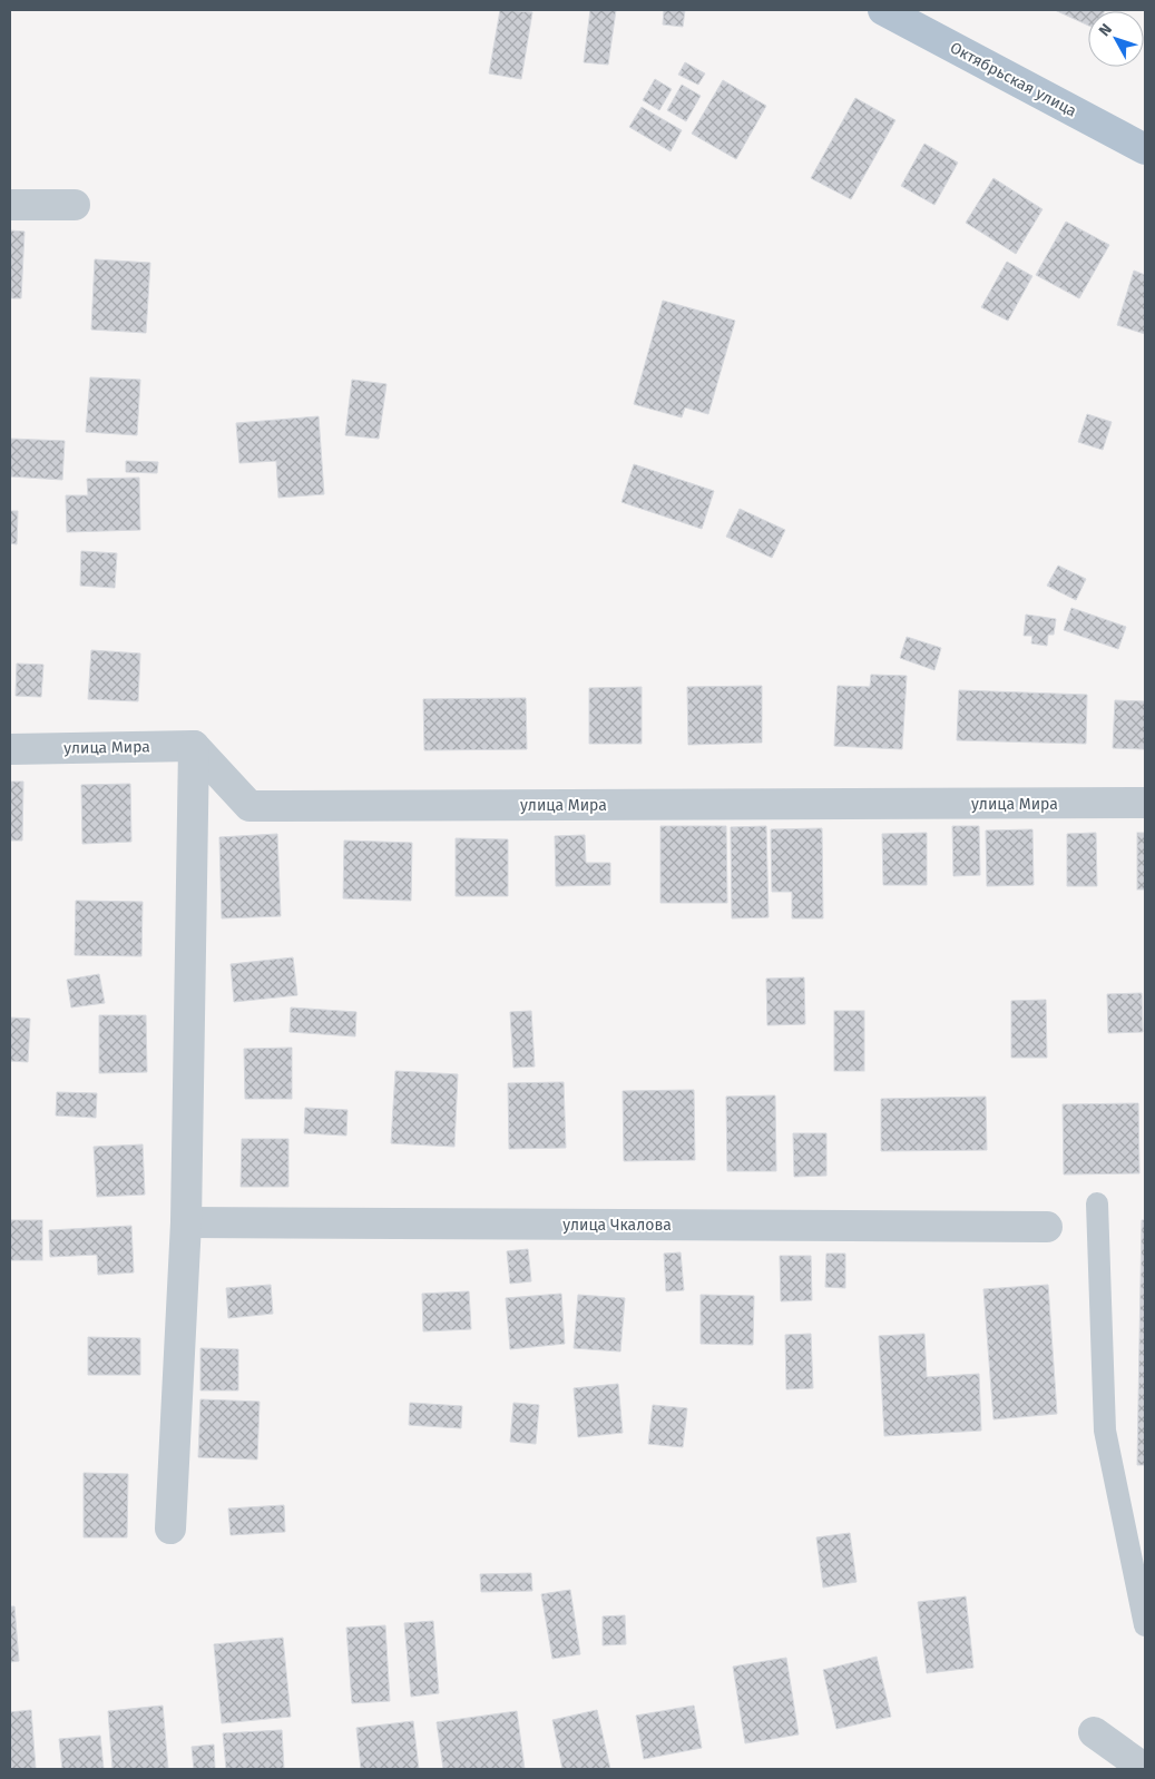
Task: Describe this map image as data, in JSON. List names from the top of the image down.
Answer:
{
  "streets": {
    "main road": ["Октябрьская улица"],
    "street": ["улица Мира", "улица Чкалова"]
  },
  "north": "top left"
}
